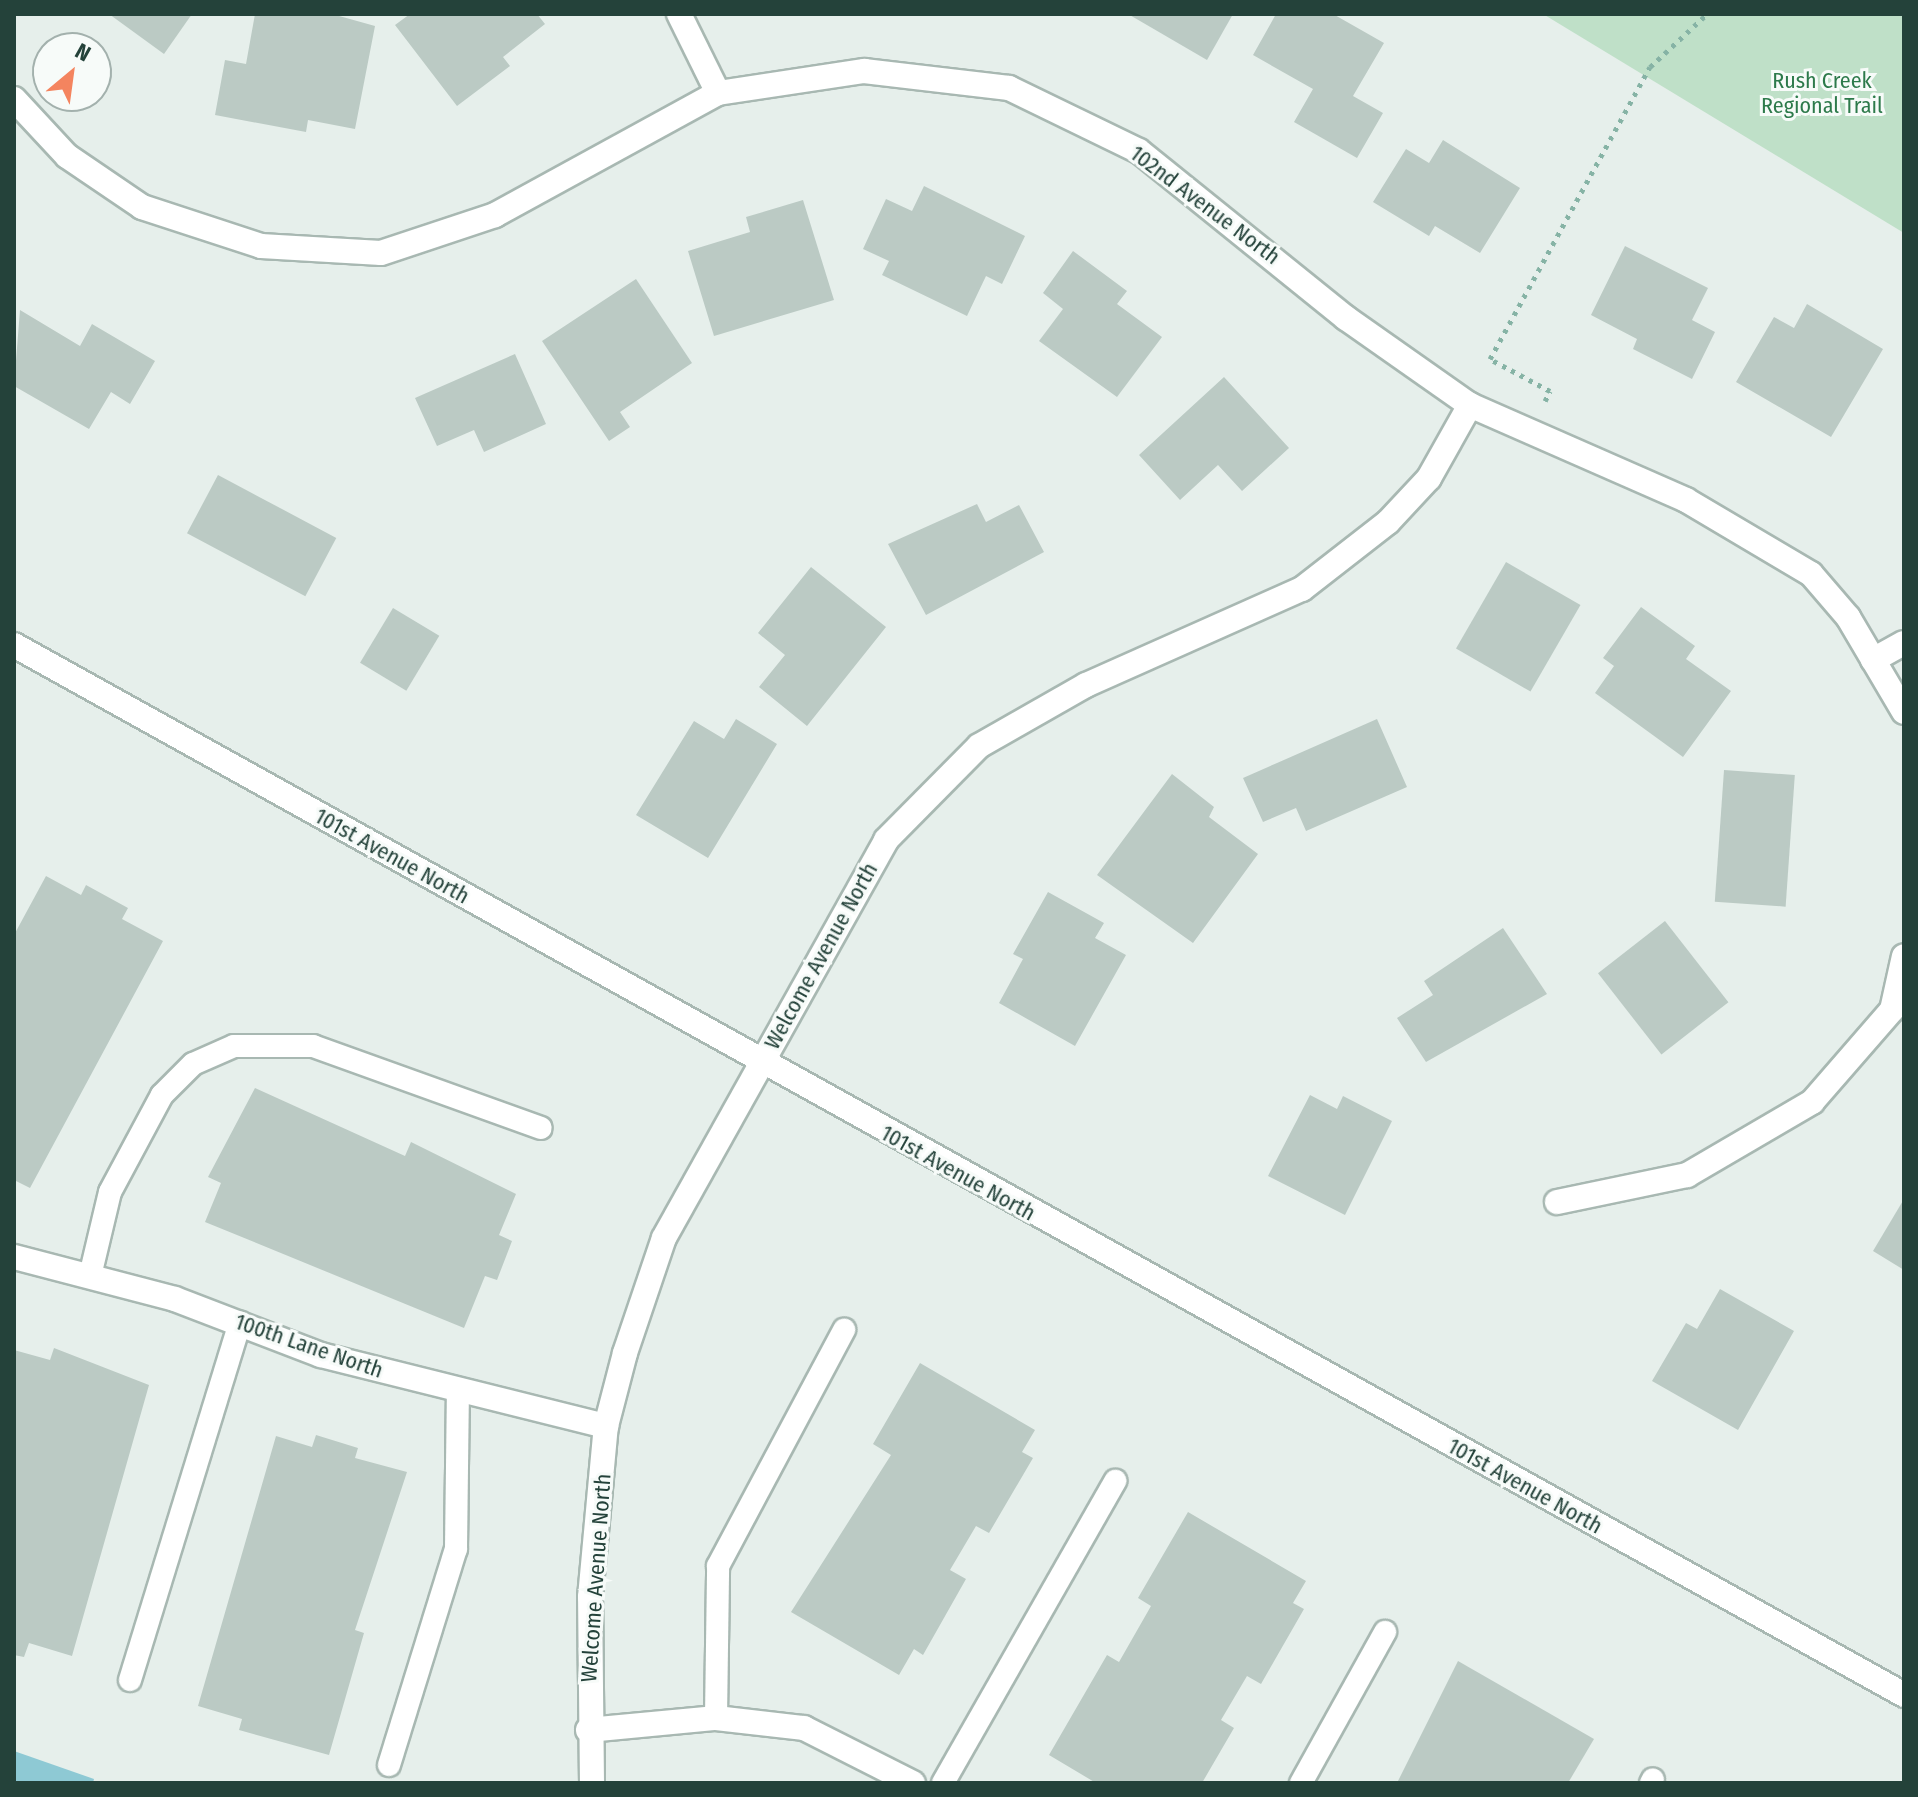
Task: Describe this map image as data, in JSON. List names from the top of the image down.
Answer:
{
  "streets": {
    "street": [
      "102nd Avenue North",
      "101st Avenue North",
      "Welcome Avenue North",
      "100th Lane North"
    ]
  },
  "crossings": [
    ["102nd Avenue North", "Welcome Avenue North"],
    ["101st Avenue North", "Welcome Avenue North"],
    ["Welcome Avenue North", "100th Lane North"]
  ],
  "parks": ["Rush Creek Regional Trail"],
  "north": "top right"
}
